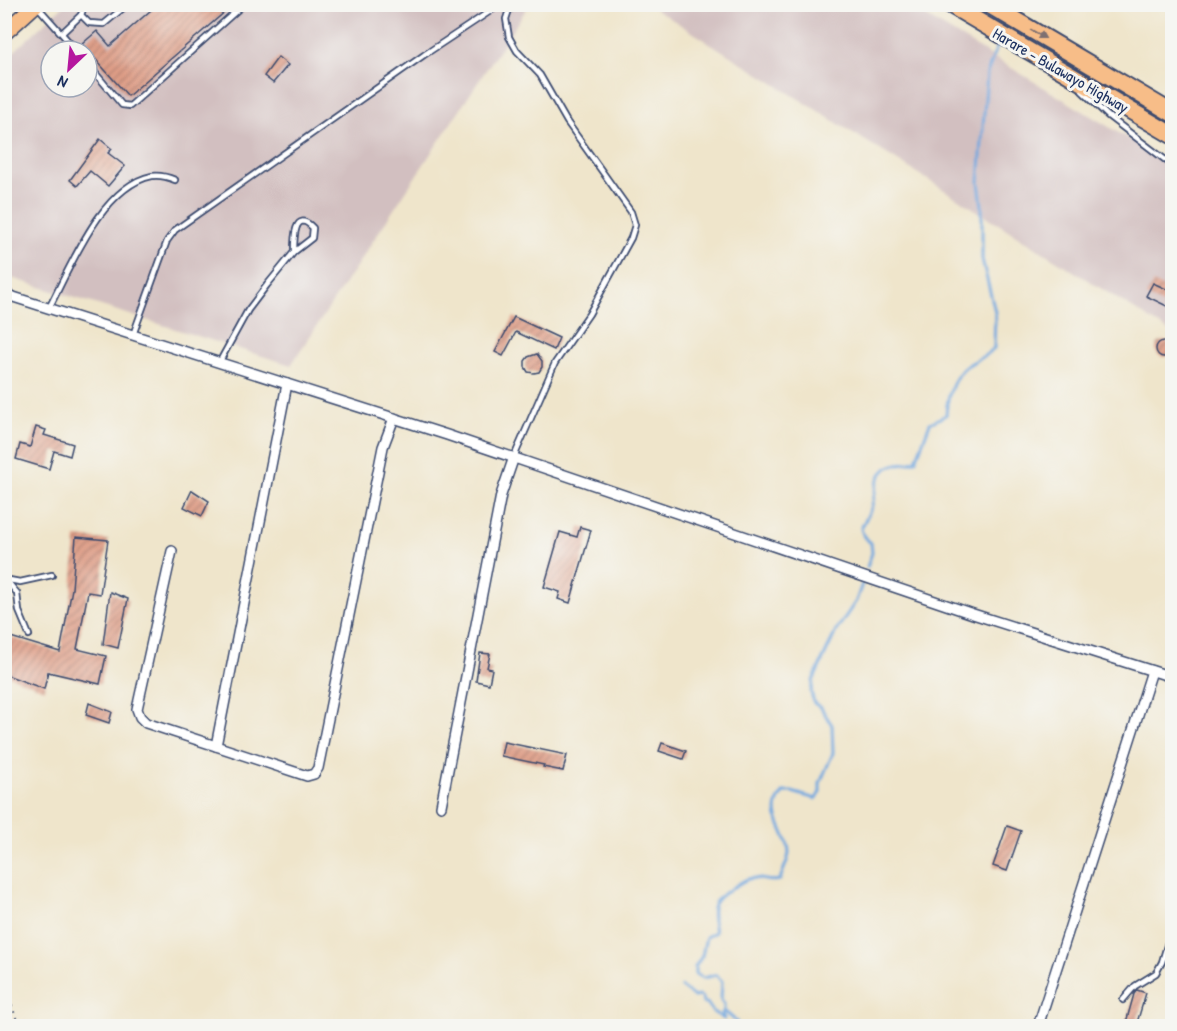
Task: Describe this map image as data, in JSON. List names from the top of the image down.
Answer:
{
  "streets": {
    "highway": ["Harare - Bulawayo Highway"]
  },
  "north": "bottom left"
}
